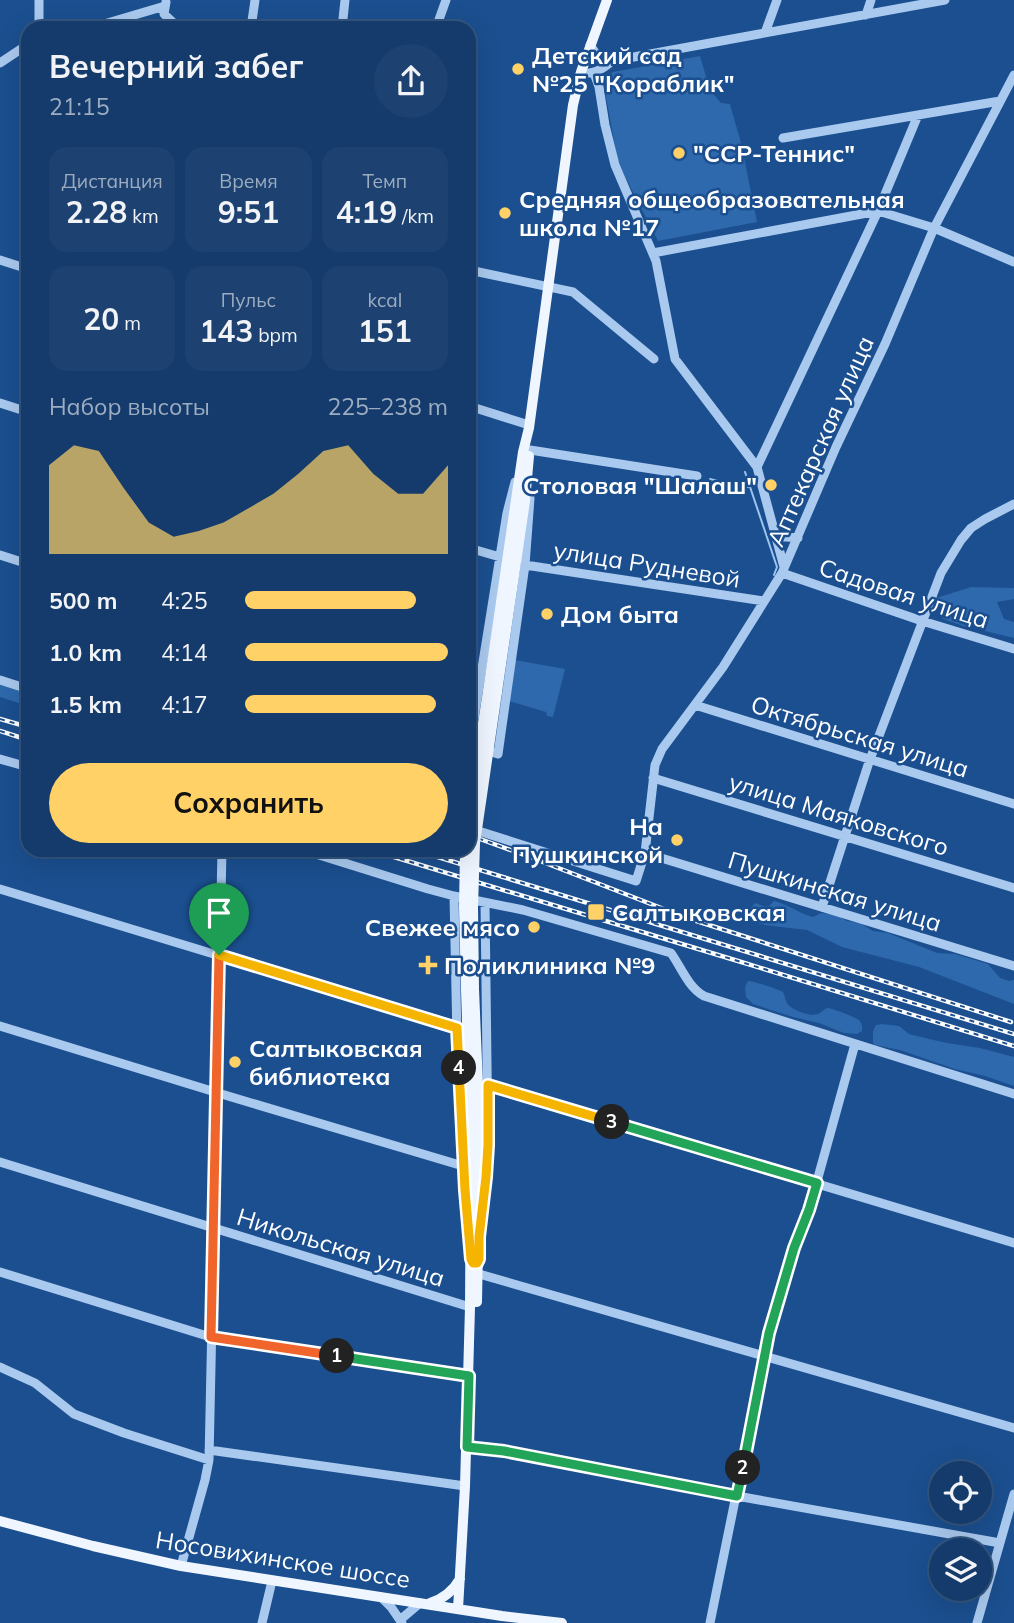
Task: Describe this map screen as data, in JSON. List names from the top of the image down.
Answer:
{
  "streets": {
    "main road": ["Носовихинское шоссе"],
    "street": [
      "Аптекарская улица",
      "улица Рудневой",
      "Садовая улица",
      "Октябрьская улица",
      "улица Маяковского",
      "Пушкинская улица",
      "Никольская улица"
    ]
  },
  "crossings": [
    ["Аптекарская улица", "улица Рудневой"],
    ["Аптекарская улица", "Садовая улица"],
    ["Аптекарская улица", "Октябрьская улица"],
    ["Аптекарская улица", "улица Маяковского"],
    ["Аптекарская улица", "Пушкинская улица"]
  ],
  "places": {
    "other": [
      "Детский сад №25 \"Кораблик\"",
      "\"ССР-Теннис\"",
      "Средняя общеобразовательная школа №17",
      "Столовая \"Шалаш\"",
      "Дом быта",
      "На Пушкинской",
      "Свежее мясо",
      "Салтыковская библиотека"
    ],
    "transit": ["Салтыковская"],
    "health": ["Поликлиника №9"]
  },
  "page": {
    "heading": ["Вечерний забег", "21:15"],
    "stats": [
      ["Дистанция", "2.28 km"],
      ["Время", "9:51"],
      ["Темп", "4:19 /km"],
      ["20 m"],
      ["Пульс", "143 bpm"],
      ["kcal", "151"]
    ],
    "chart": ["Набор высоты", "225–238 m"],
    "list": [
      {
        "name": "500 m",
        "note": "4:25"
      },
      {
        "name": "1.0 km",
        "note": "4:14"
      },
      {
        "name": "1.5 km",
        "note": "4:17"
      }
    ],
    "buttons": "Сохранить",
    "pins": [
      "4",
      "3",
      "1",
      "2"
    ]
  }
}
